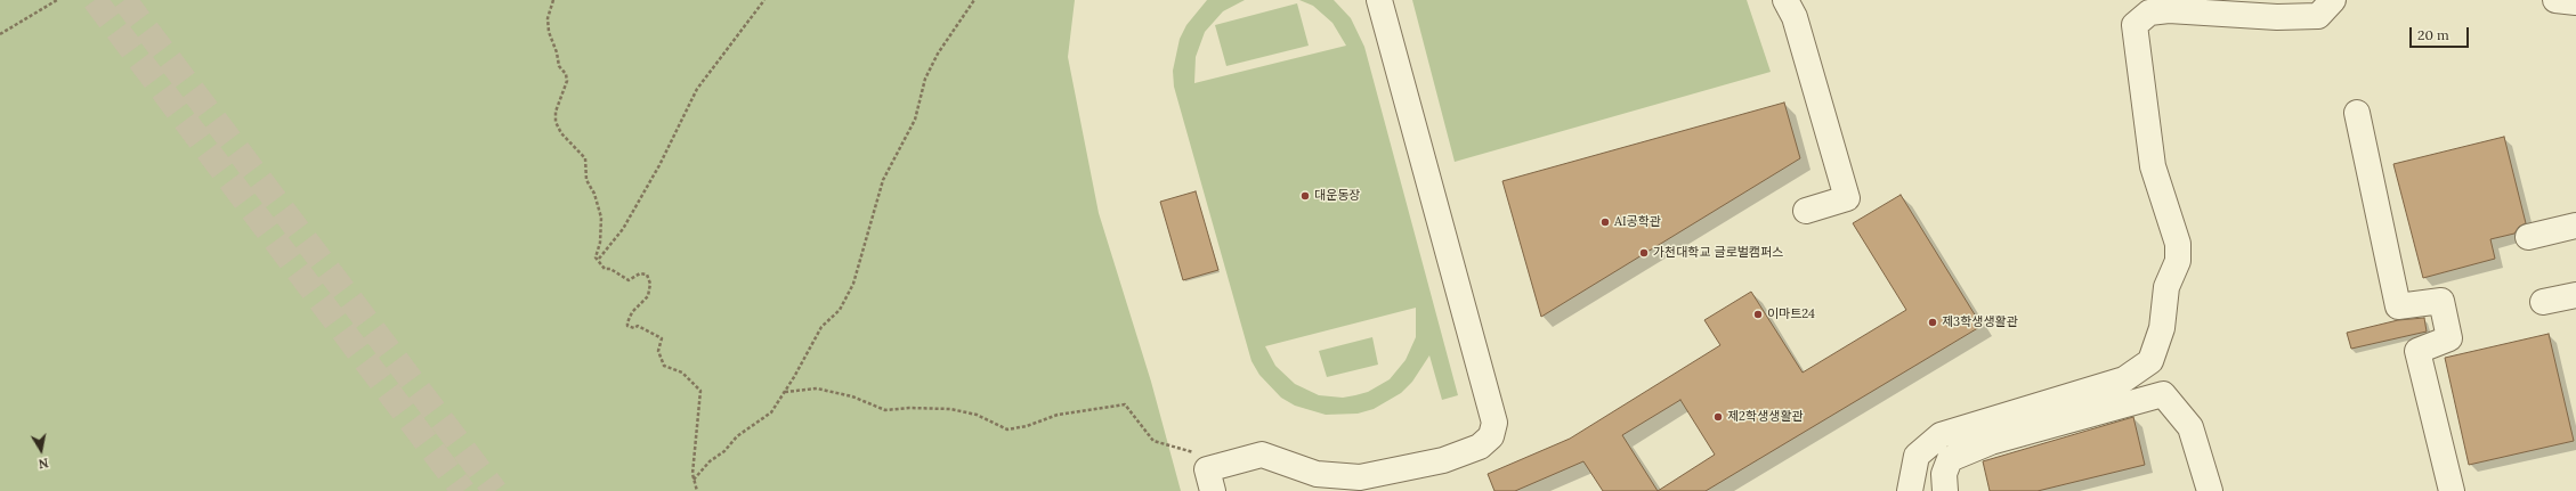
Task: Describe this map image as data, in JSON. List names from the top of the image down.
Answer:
{
  "places": [
    "대운동장",
    "AI공학관",
    "가천대학교 글로벌캠퍼스",
    "이마트24",
    "제3학생생활관",
    "제2학생생활관"
  ],
  "scale_bar": "20 m",
  "north": "bottom"
}
